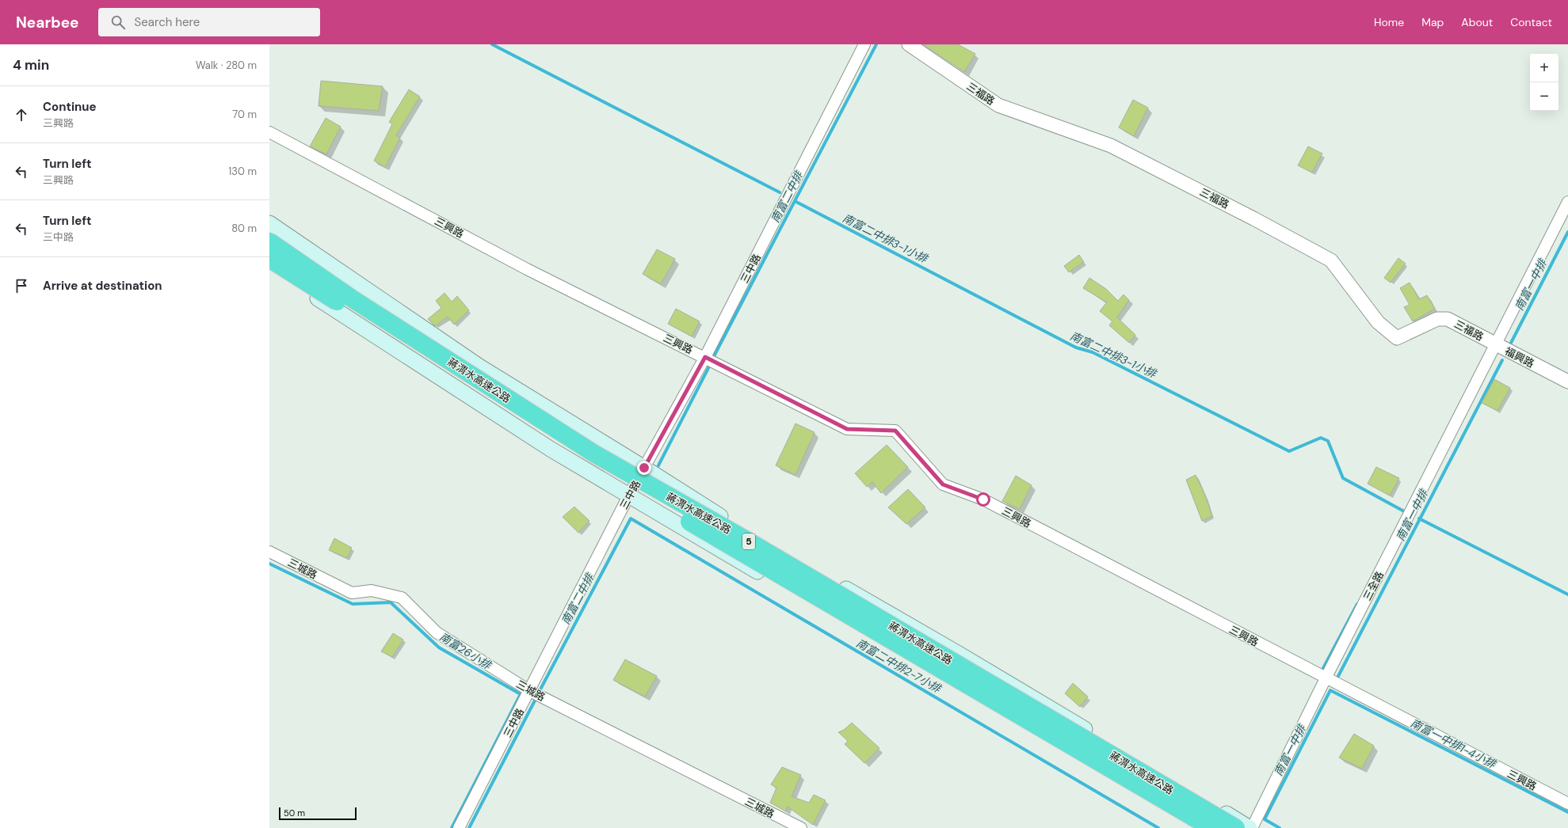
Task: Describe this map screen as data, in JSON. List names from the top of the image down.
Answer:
{
  "streets": {
    "highway": ["蔣渭水高速公路", "5"],
    "street": [
      "三福路",
      "三興路",
      "三中路",
      "福興路",
      "三城路",
      "三全路"
    ]
  },
  "crossings": [
    ["三福路", "福興路"],
    ["三福路", "三全路"],
    ["三興路", "三中路"],
    ["三興路", "三全路"],
    ["三中路", "三城路"],
    ["福興路", "三全路"]
  ],
  "water": [
    "南富二中排",
    "南富二中排3-1小排",
    "南富一中排",
    "南富26小排",
    "南富二中排2-7小排",
    "南富一中排1-4小排"
  ],
  "scale_bar": "50 m",
  "page": {
    "header": "Nearbee",
    "search": "Search here",
    "nav": [
      "Home",
      "Map",
      "About",
      "Contact"
    ],
    "heading": ["4 min", "Walk · 280 m"],
    "map_buttons": ["+", "−"],
    "list": [
      ["Continue", "三興路", "70 m"],
      ["Turn left", "三興路", "130 m"],
      ["Turn left", "三中路", "80 m"],
      "Arrive at destination"
    ],
    "scale": "50 m"
  }
}
